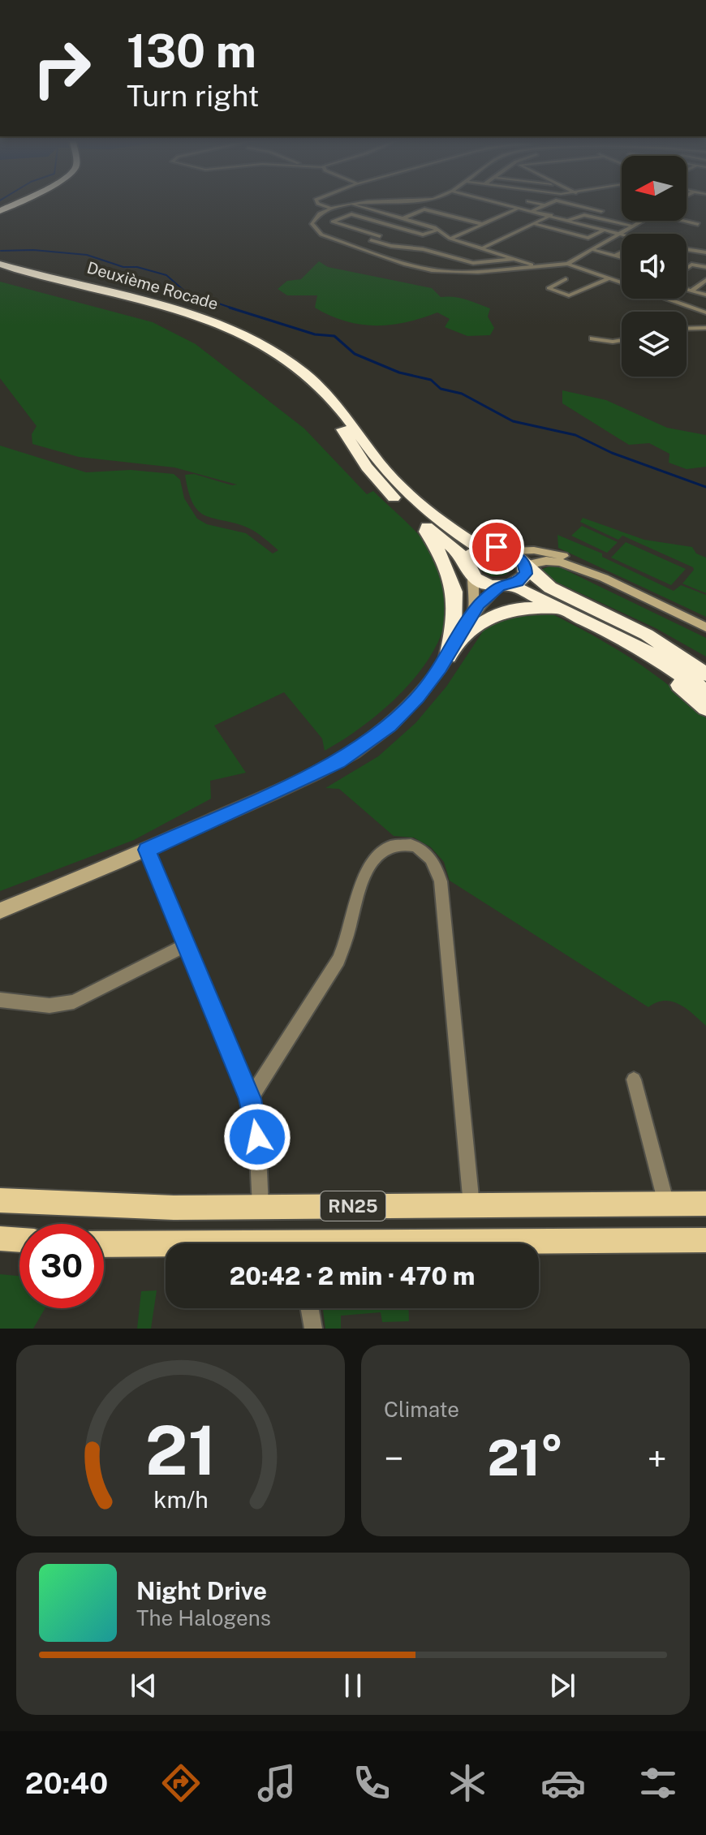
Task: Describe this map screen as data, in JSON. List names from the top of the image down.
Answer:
{
  "streets": {
    "highway": ["Deuxième Rocade"],
    "main road": ["RN25"]
  },
  "north": "left",
  "page": {
    "turn": ["130 m", "Turn right"],
    "limit": "30",
    "trip": "20:42 · 2 min · 470 m",
    "tile": "Climate",
    "heat": ["−", "21°", "+"],
    "song": ["Night Drive", "The Halogens"],
    "tabs": "20:40",
    "gauge": ["21", "km/h"]
  }
}
